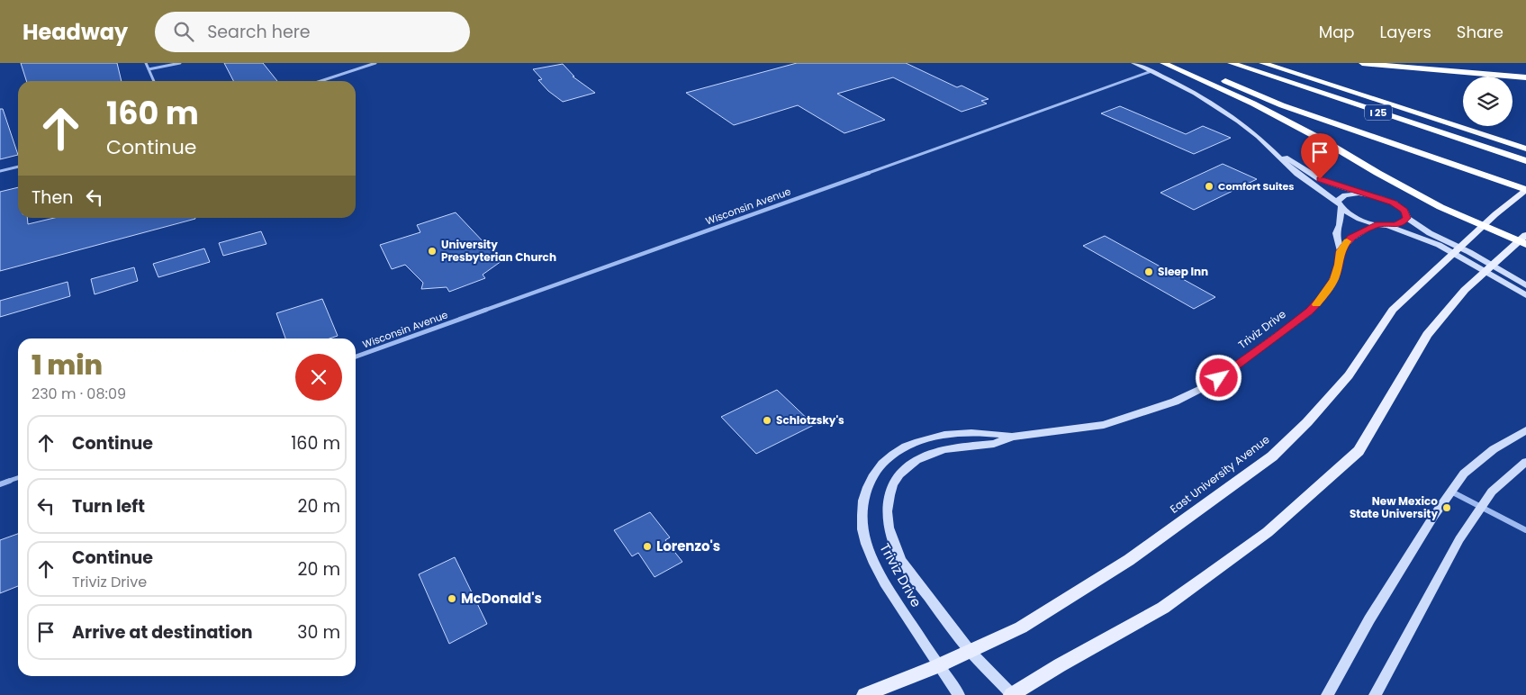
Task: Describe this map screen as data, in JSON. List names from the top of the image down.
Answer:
{
  "streets": {
    "highway": ["I 25"],
    "main road": ["East University Avenue"],
    "street": ["Wisconsin Avenue", "Triviz Drive"]
  },
  "crossings": [
    ["Triviz Drive", "East University Avenue"]
  ],
  "places": [
    "Comfort Suites",
    "University Presbyterian Church",
    "Sleep Inn",
    "Schlotzsky's",
    "New Mexico State University",
    "Lorenzo's",
    "McDonald's"
  ],
  "page": {
    "header": "Headway",
    "search": "Search here",
    "nav": ["Map", "Layers", "Share"],
    "turn": ["160 m", "Continue"],
    "then": "Then",
    "heading": ["1 min", "230 m · 08:09"],
    "list": [
      {
        "name": "Continue",
        "value": "160 m"
      },
      {
        "name": "Turn left",
        "value": "20 m"
      },
      {
        "name": "Continue",
        "note": "Triviz Drive",
        "value": "20 m"
      },
      {
        "name": "Arrive at destination",
        "value": "30 m"
      }
    ]
  }
}
